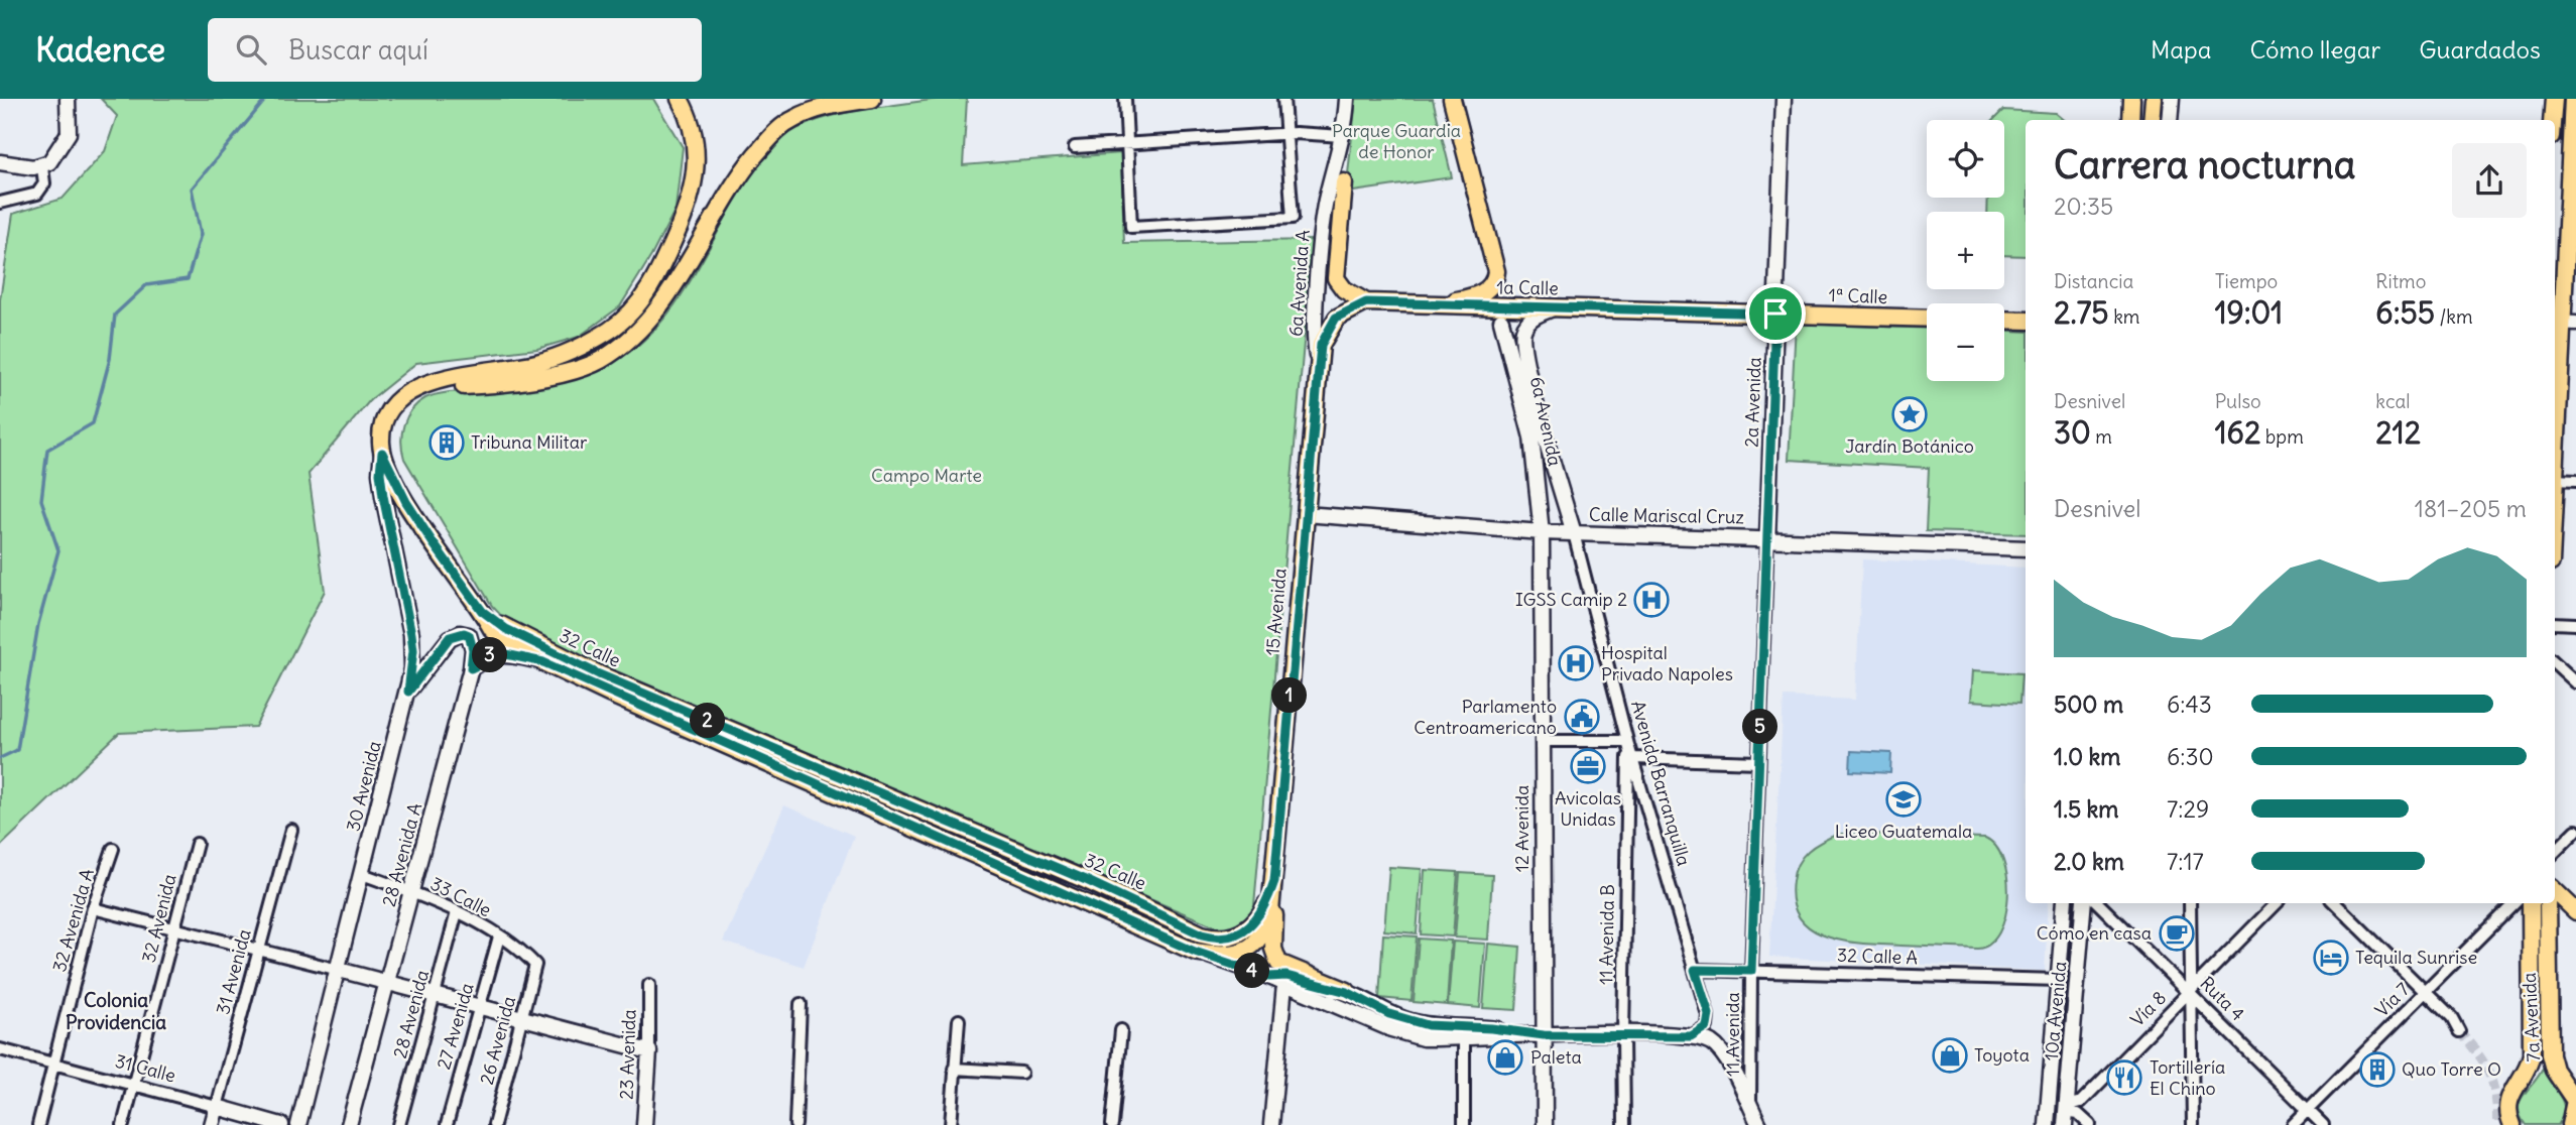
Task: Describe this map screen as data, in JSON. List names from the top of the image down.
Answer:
{
  "streets": {
    "main road": [
      "6a Avenida A",
      "1a Calle",
      "1ª Calle",
      "15 Avenida",
      "32 Calle",
      "7a Avenida"
    ],
    "street": [
      "2a Avenida",
      "6a Avenida",
      "Calle Mariscal Cruz",
      "Avenida Barranquilla",
      "30 Avenida",
      "12 Avenida",
      "28 Avenida A",
      "33 Calle",
      "32 Avenida",
      "32 Avenida A",
      "11 Avenida B",
      "32 Calle A",
      "31 Avenida",
      "Ruta 4",
      "Vía 7",
      "Vía 8",
      "10a Avenida",
      "28 Avenida",
      "27 Avenida",
      "11 Avenida",
      "26 Avenida",
      "23 Avenida",
      "31 Calle"
    ]
  },
  "crossings": [
    ["6a Avenida A", "1a Calle"],
    ["6a Avenida A", "Calle Mariscal Cruz"],
    ["6a Avenida A", "15 Avenida"],
    ["1a Calle", "1ª Calle"],
    ["1a Calle", "2a Avenida"],
    ["1a Calle", "Avenida Barranquilla"],
    ["1ª Calle", "2a Avenida"],
    ["2a Avenida", "Calle Mariscal Cruz"],
    ["2a Avenida", "11 Avenida"],
    ["6a Avenida", "Calle Mariscal Cruz"],
    ["6a Avenida", "12 Avenida"],
    ["Calle Mariscal Cruz", "15 Avenida"],
    ["Calle Mariscal Cruz", "Avenida Barranquilla"],
    ["Calle Mariscal Cruz", "12 Avenida"],
    ["Calle Mariscal Cruz", "11 Avenida"],
    ["15 Avenida", "32 Calle"],
    ["32 Calle", "Avenida Barranquilla"],
    ["32 Calle", "12 Avenida"],
    ["32 Calle", "11 Avenida B"],
    ["Avenida Barranquilla", "11 Avenida B"],
    ["Avenida Barranquilla", "32 Calle A"],
    ["30 Avenida", "33 Calle"],
    ["28 Avenida A", "33 Calle"],
    ["33 Calle", "28 Avenida"],
    ["33 Calle", "27 Avenida"],
    ["33 Calle", "26 Avenida"],
    ["32 Avenida", "31 Calle"],
    ["32 Avenida A", "31 Calle"],
    ["32 Calle A", "10a Avenida"],
    ["32 Calle A", "11 Avenida"],
    ["31 Avenida", "31 Calle"],
    ["Ruta 4", "Vía 7"],
    ["Ruta 4", "Vía 8"],
    ["Vía 8", "10a Avenida"]
  ],
  "districts": ["Colonia Providencia"],
  "parks": ["Parque Guardia de Honor", "Campo Marte"],
  "places": {
    "place": ["Jardín Botánico"],
    "building": ["Tribuna Militar", "Quo Torre O"],
    "hospital": ["IGSS Camip 2", "Hospital Privado Napoles"],
    "public building": ["Parlamento Centroamericano"],
    "office": ["Avicolas Unidas"],
    "school or university": ["Liceo Guatemala"],
    "cafe": ["Cómo en casa"],
    "hotel": ["Tequila Sunrise"],
    "shop": ["Toyota", "Paleta"],
    "restaurant": ["Tortillería El Chino"]
  },
  "page": {
    "header": "Kadence",
    "search": "Buscar aquí",
    "nav": ["Mapa", "Cómo llegar", "Guardados"],
    "map_buttons": ["+", "−"],
    "heading": ["Carrera nocturna", "20:35"],
    "stats": [
      ["Distancia", "2.75 km"],
      ["Tiempo", "19:01"],
      ["Ritmo", "6:55 /km"],
      ["Desnivel", "30 m"],
      ["Pulso", "162 bpm"],
      ["kcal", "212"]
    ],
    "chart": ["Desnivel", "181–205 m"],
    "pins": [
      "3",
      "1",
      "2",
      "5",
      "4"
    ],
    "list": [
      {
        "name": "500 m",
        "note": "6:43"
      },
      {
        "name": "1.0 km",
        "note": "6:30"
      },
      {
        "name": "1.5 km",
        "note": "7:29"
      },
      {
        "name": "2.0 km",
        "note": "7:17"
      }
    ]
  }
}
